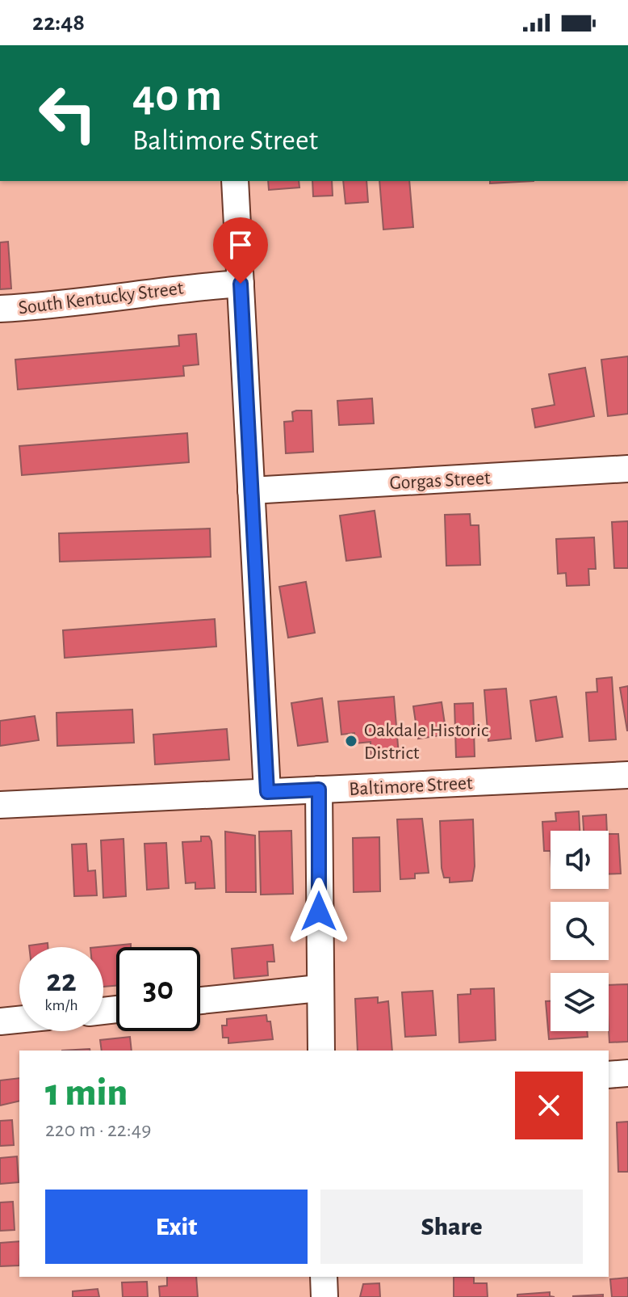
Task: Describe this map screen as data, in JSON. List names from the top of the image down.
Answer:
{
  "streets": {
    "street": ["South Kentucky Street", "Gorgas Street", "Baltimore Street"]
  },
  "places": ["Oakdale Historic District"],
  "page": {
    "status": "22:48",
    "turn": ["40 m", "Baltimore Street"],
    "speed": "22 km/h",
    "limit": "30",
    "heading": ["1 min", "220 m · 22:49"],
    "buttons": ["Exit", "Share"]
  }
}
